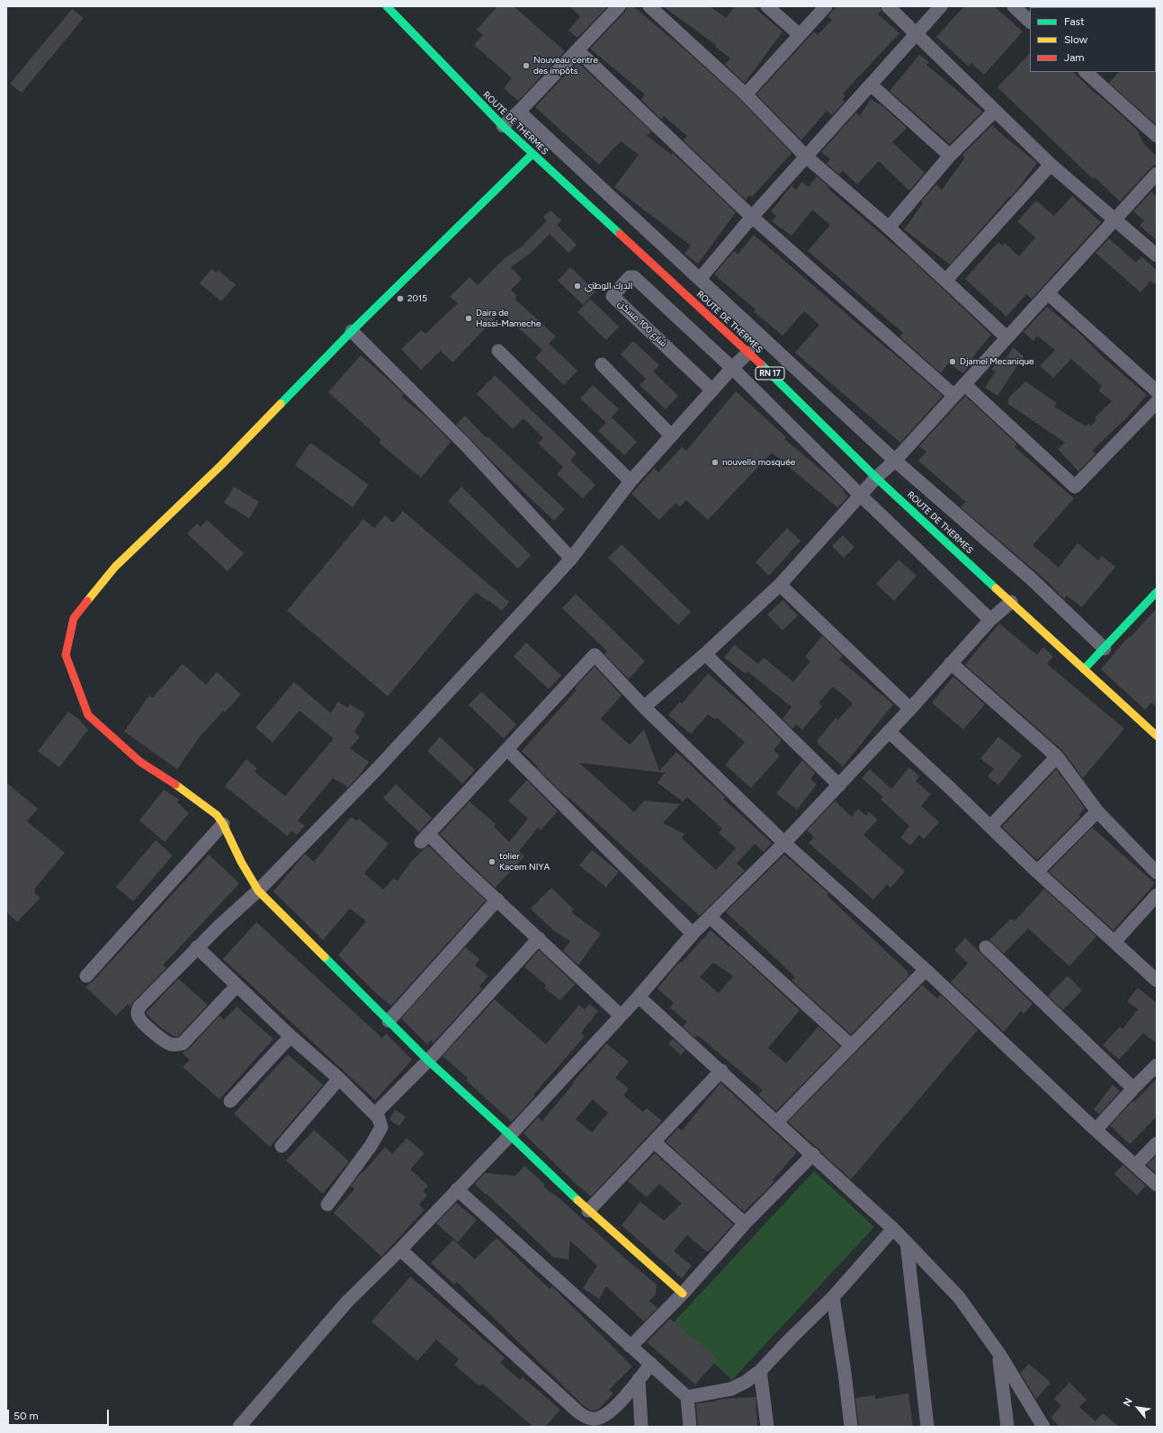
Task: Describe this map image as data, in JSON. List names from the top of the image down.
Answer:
{
  "streets": {
    "street": ["ROUTE DE THERMES", "شارع 100 مسكن", "RN 17"]
  },
  "places": [
    "Nouveau centre des impôts",
    "الدرك الوطني",
    "2015",
    "Daïra de Hassi-Mameche",
    "Djamel Mecanique",
    "nouvelle mosquée",
    "tolier Kacem NIYA"
  ],
  "legend": ["Fast", "Slow", "Jam"],
  "scale_bar": "50 m",
  "north": "top left"
}
